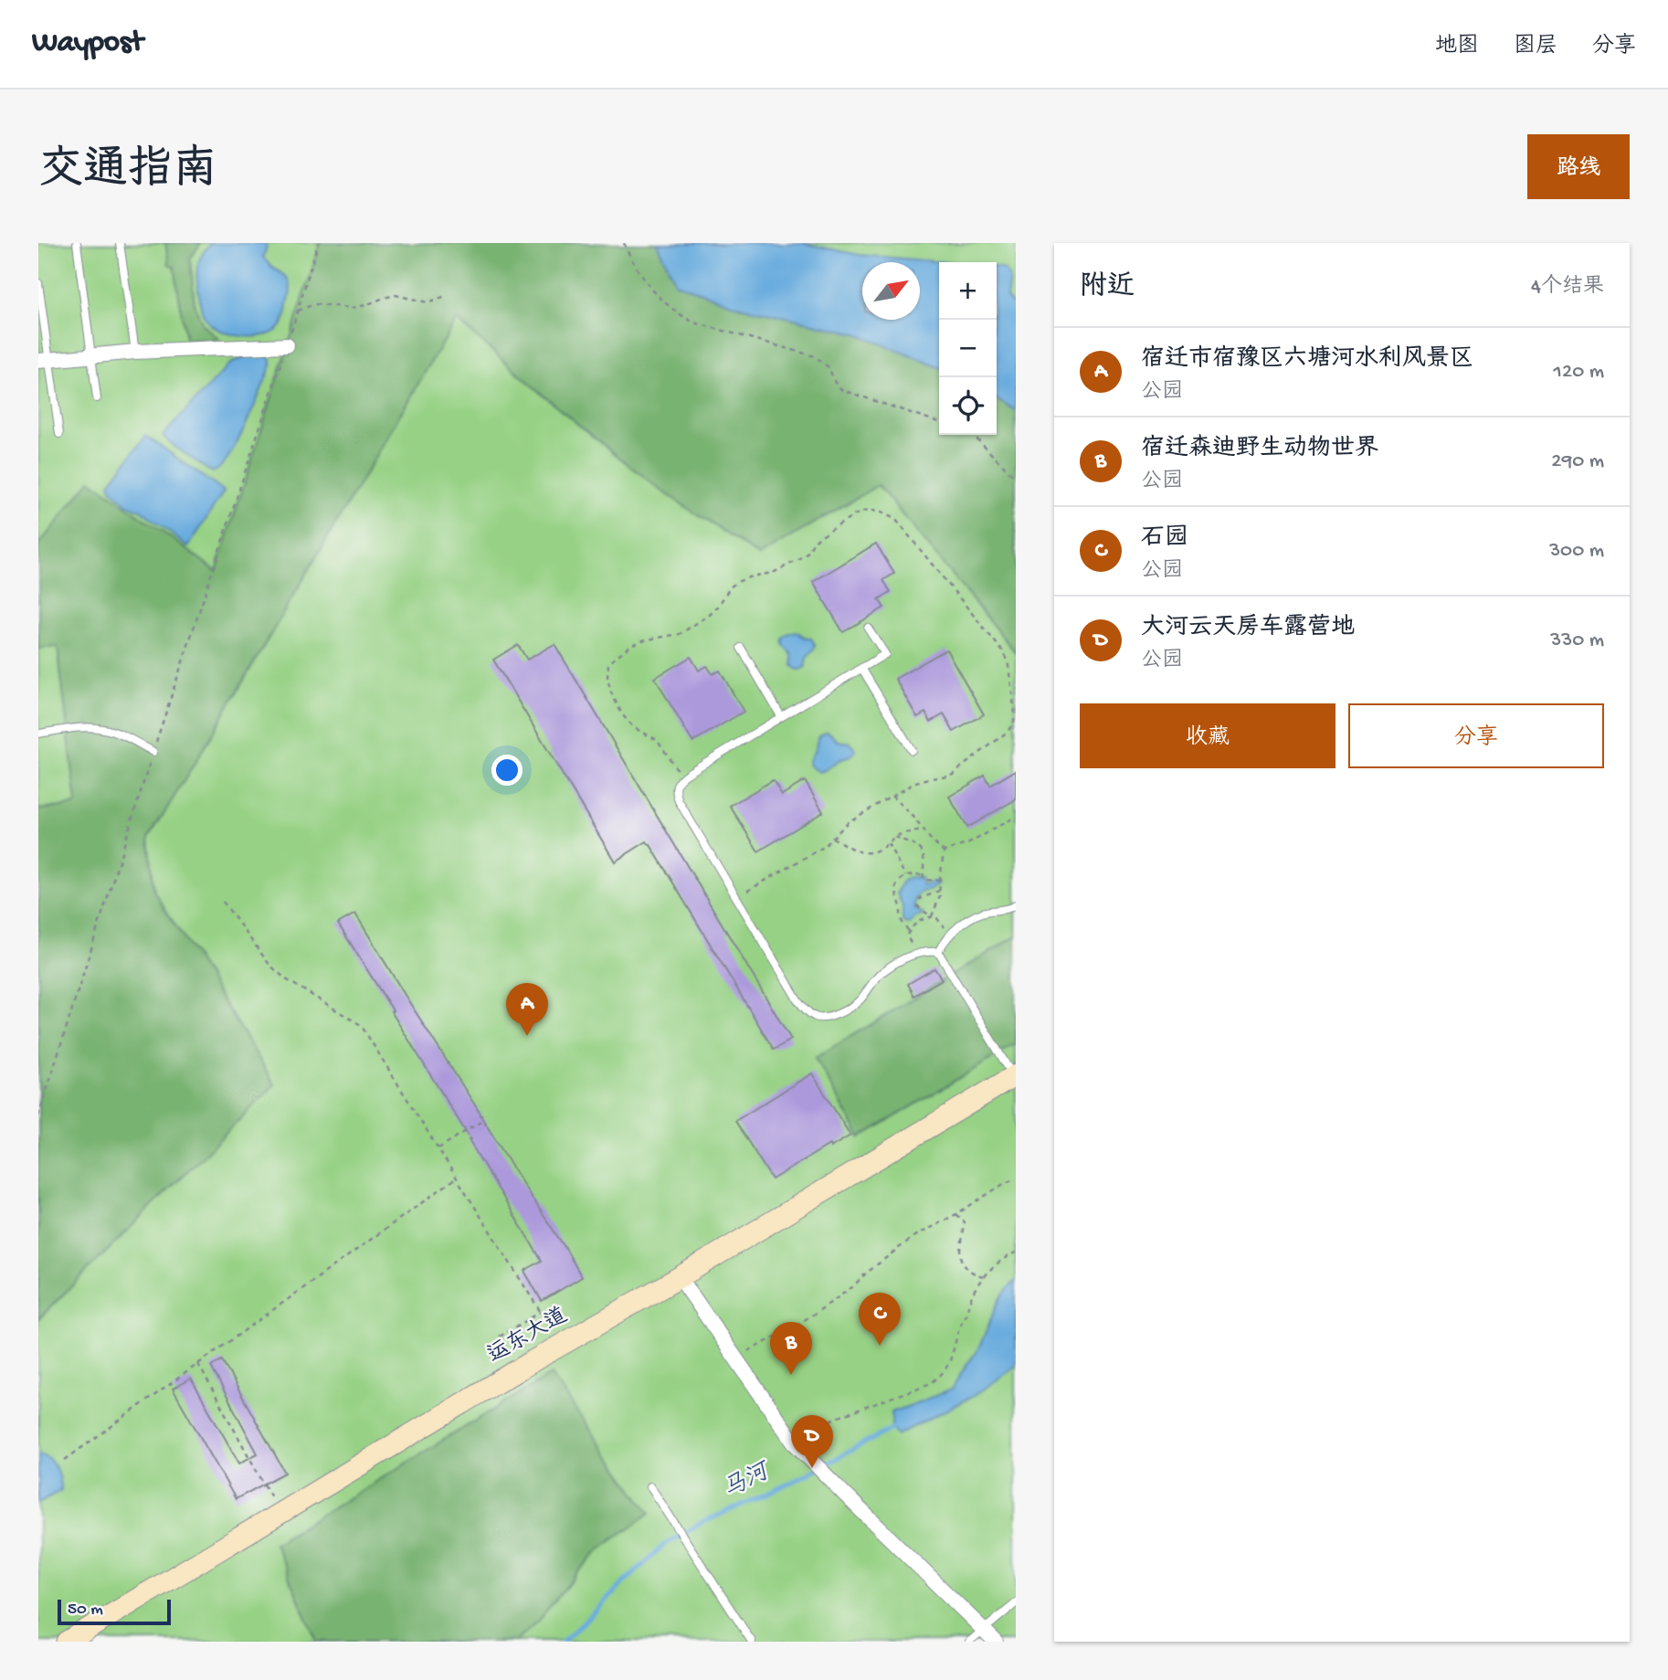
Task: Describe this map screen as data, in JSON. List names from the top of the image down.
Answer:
{
  "streets": {
    "main road": ["运东大道"]
  },
  "water": ["马河"],
  "scale_bar": "50 m",
  "north": "top right",
  "page": {
    "header": "Waypost",
    "nav": ["地图", "图层", "分享"],
    "title": "交通指南",
    "buttons": [
      "路线",
      ["收藏", "分享"]
    ],
    "heading": ["附近", "4个结果"],
    "map_buttons": ["+", "−"],
    "list": [
      {
        "mark": "A",
        "name": "宿迁市宿豫区六塘河水利风景区",
        "note": "公园",
        "value": "120 m"
      },
      {
        "mark": "B",
        "name": "宿迁森迪野生动物世界",
        "note": "公园",
        "value": "290 m"
      },
      {
        "mark": "C",
        "name": "石园",
        "note": "公园",
        "value": "300 m"
      },
      {
        "mark": "D",
        "name": "大河云天房车露营地",
        "note": "公园",
        "value": "330 m"
      }
    ],
    "pins": [
      "A",
      "C",
      "B",
      "D"
    ],
    "scale": "50 m"
  }
}
